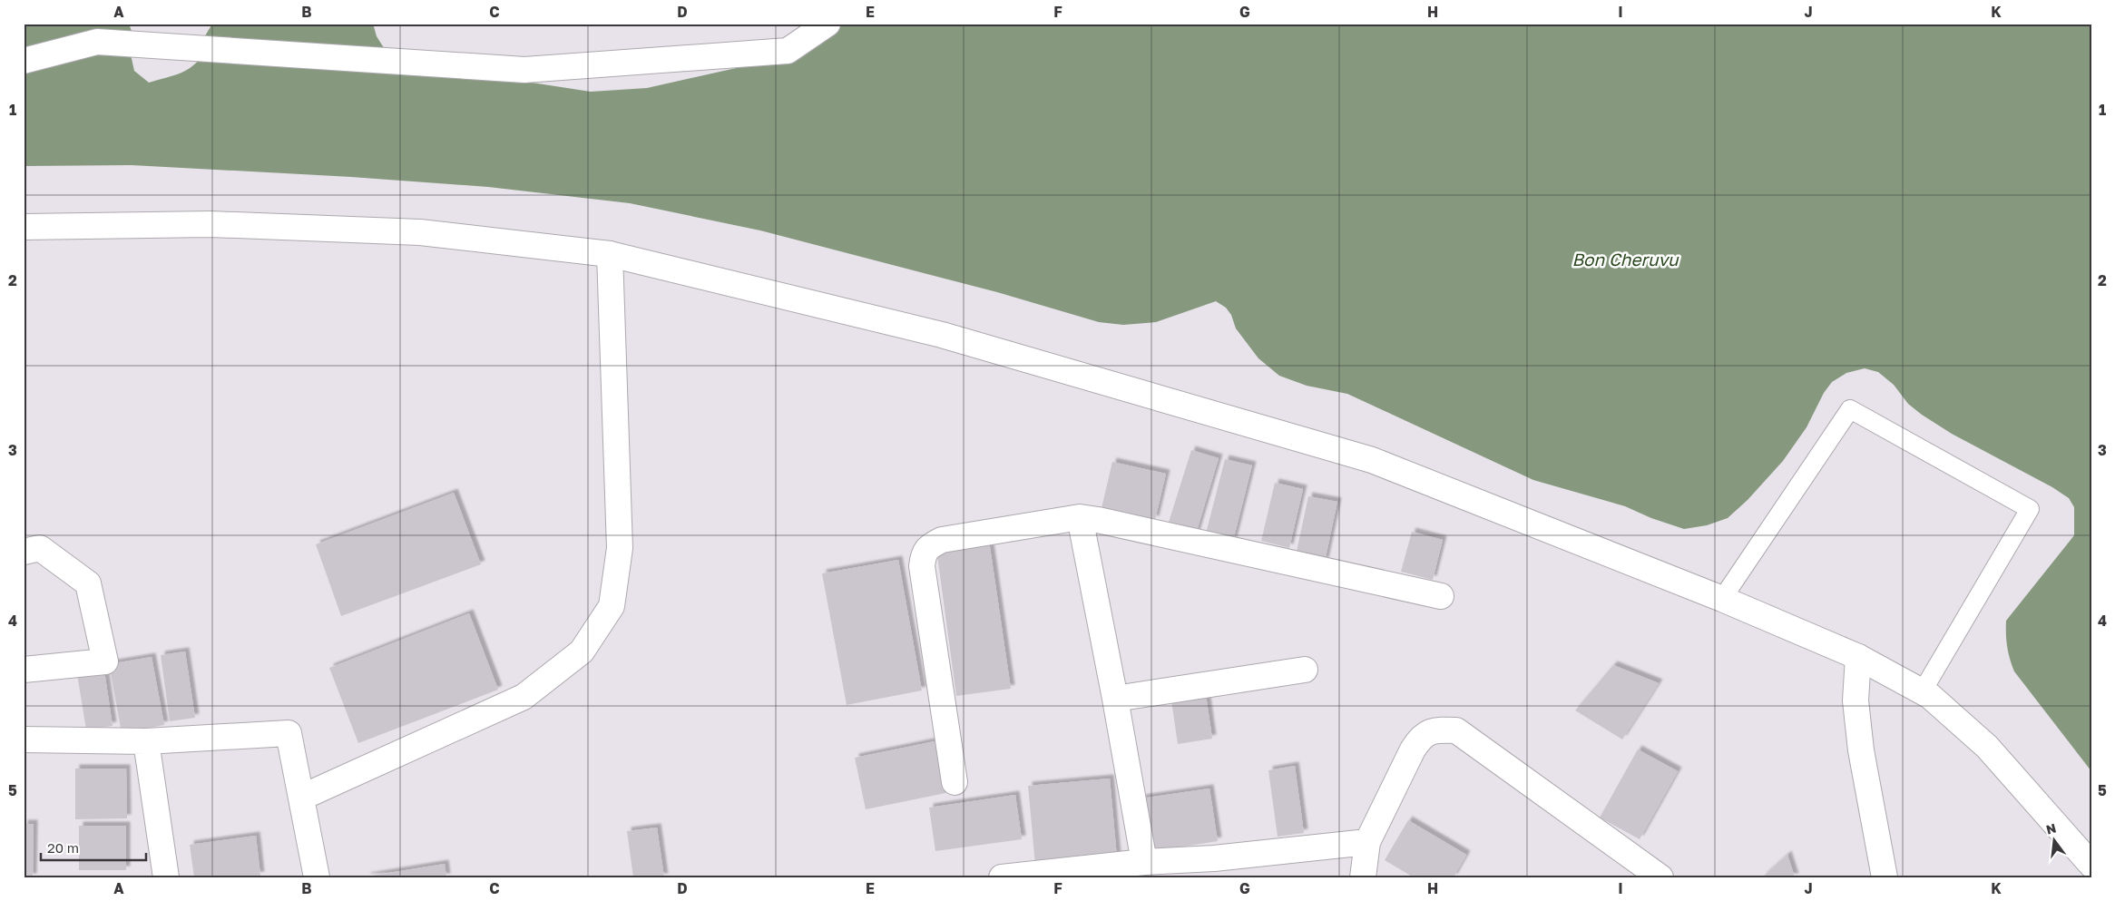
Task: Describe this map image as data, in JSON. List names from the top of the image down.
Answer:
{
  "water": ["Bon Cheruvu"],
  "scale_bar": "20 m",
  "north": "top",
  "grid": {
    "columns": [
      "A",
      "B",
      "C",
      "D",
      "E",
      "F",
      "G",
      "H",
      "I",
      "J",
      "K"
    ],
    "rows": [
      "1",
      "2",
      "3",
      "4",
      "5"
    ]
  }
}
